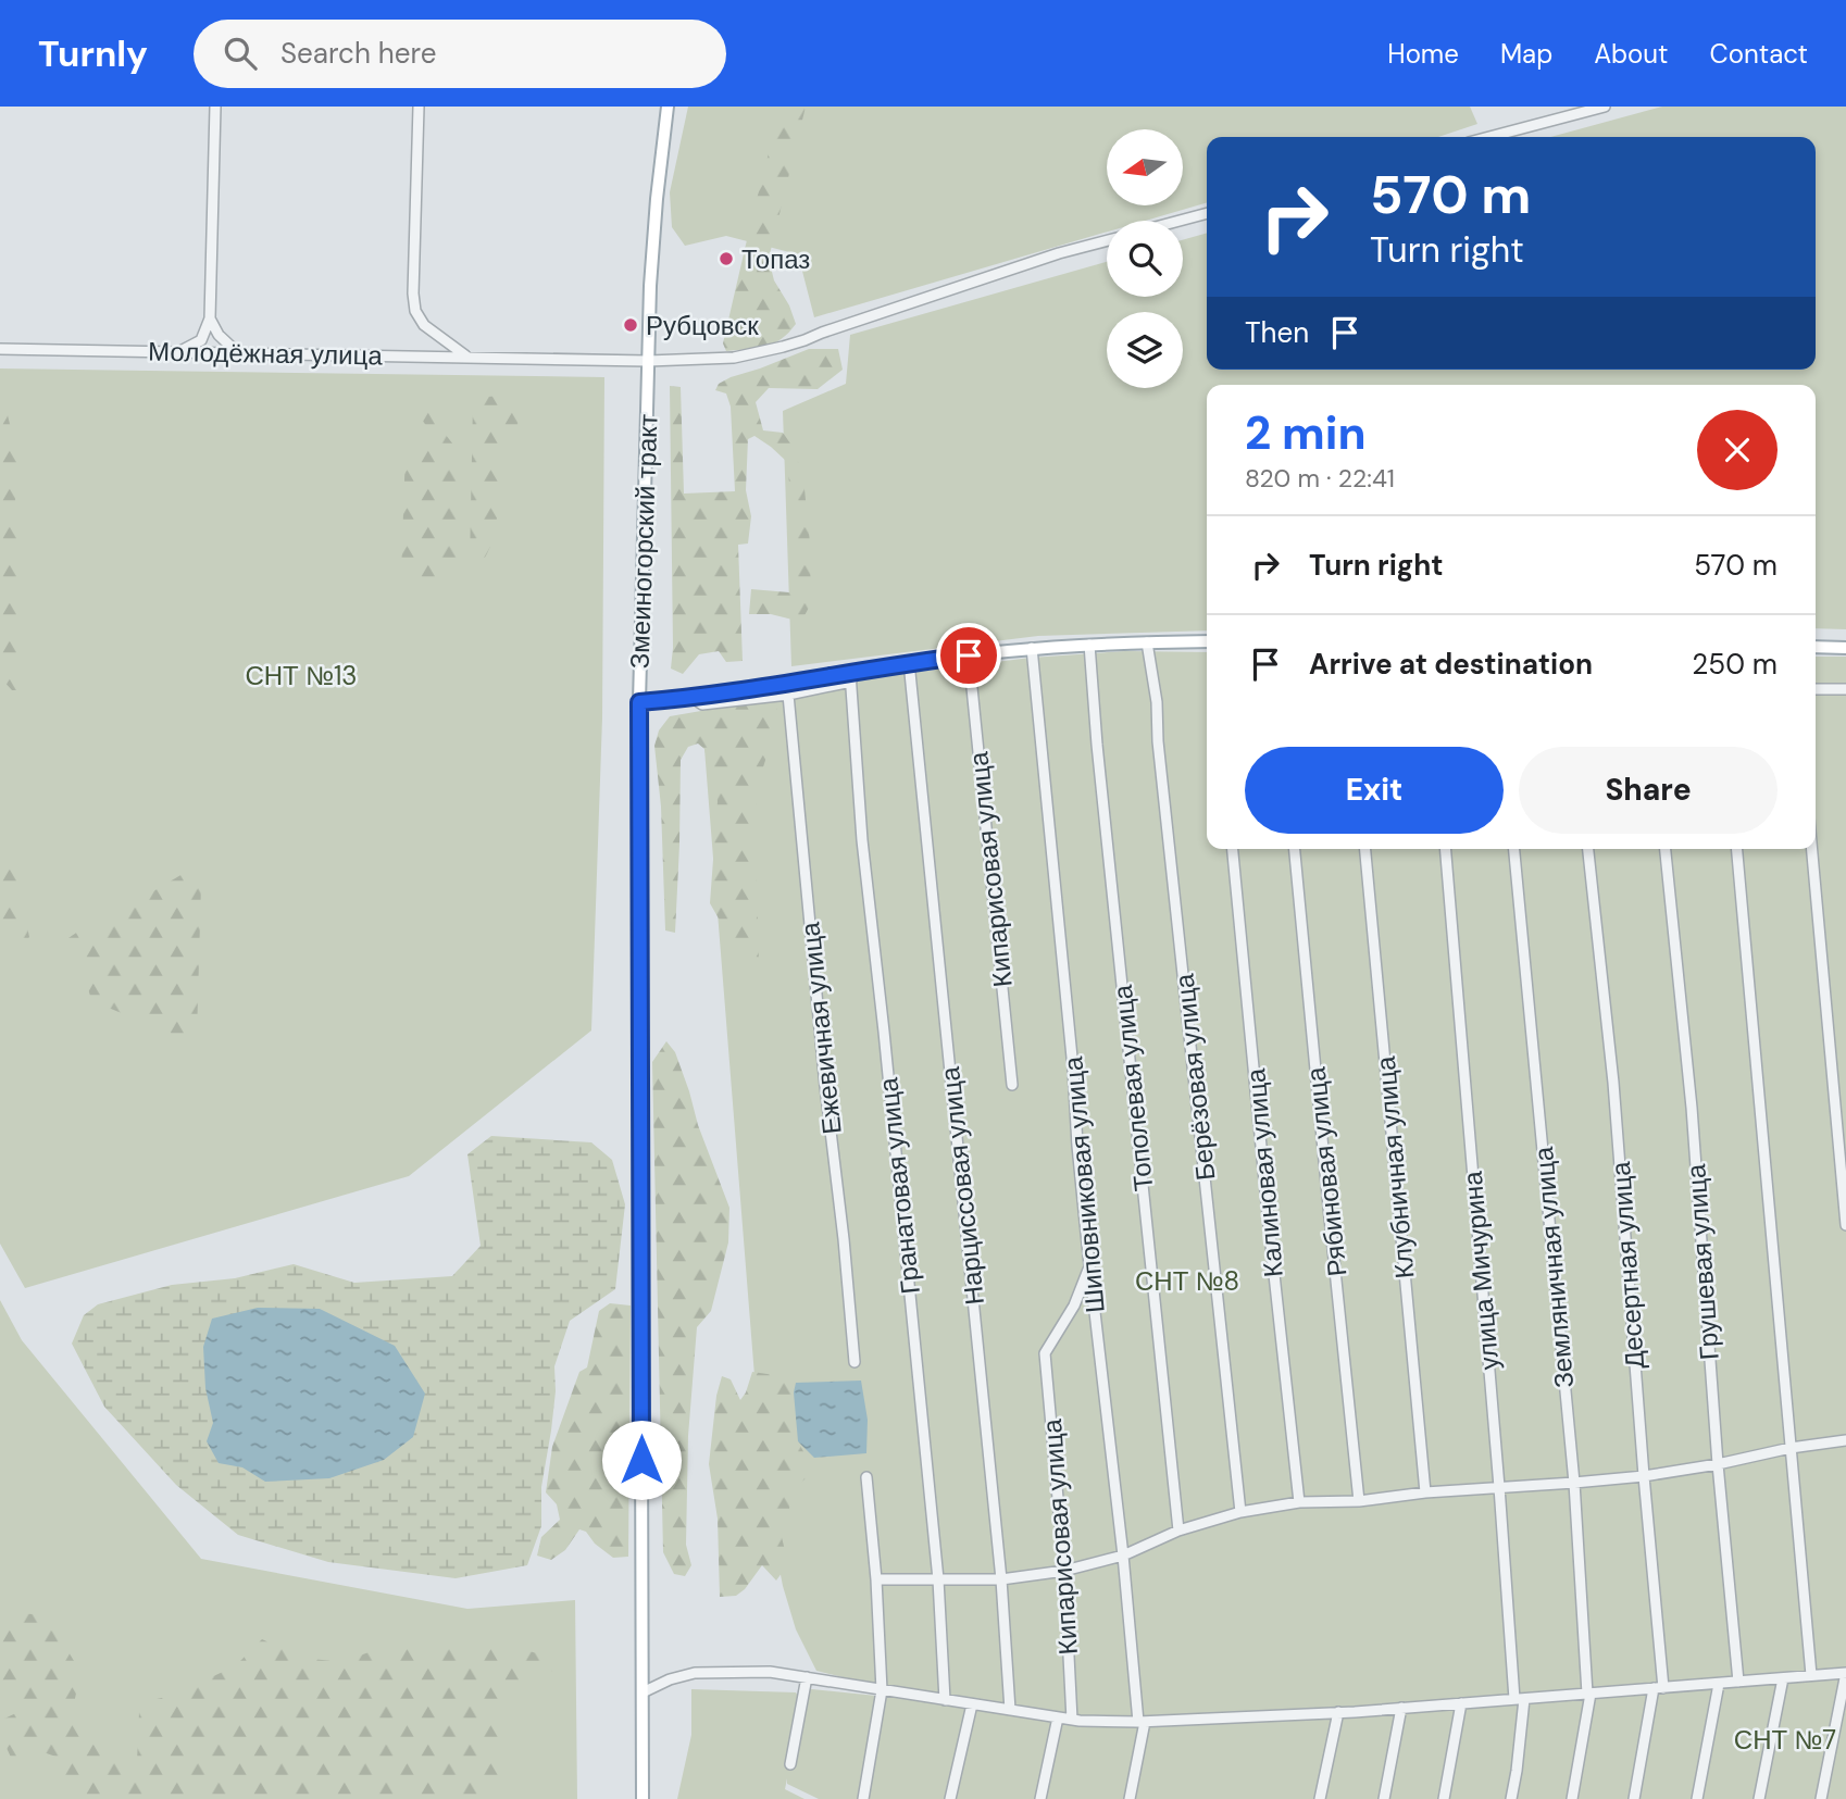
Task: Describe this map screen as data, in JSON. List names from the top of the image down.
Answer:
{
  "streets": {
    "main road": ["Змеиногорский тракт"],
    "street": [
      "Молодёжная улица",
      "Кипарисовая улица",
      "Ежевичная улица",
      "Берёзовая улица",
      "Тополевая улица",
      "Клубничная улица",
      "Рябиновая улица",
      "Калиновая улица",
      "Шиповниковая улица",
      "Гранатовая улица",
      "Нарциссовая улица",
      "Грушевая улица",
      "Десертная улица",
      "Земляничная улица",
      "улица Мичурина"
    ]
  },
  "crossings": [
    ["Молодёжная улица", "Змеиногорский тракт"],
    ["Кипарисовая улица", "Шиповниковая улица"]
  ],
  "parks": ["СНТ №13", "СНТ №8", "СНТ №7"],
  "places": ["Топаз", "Рубцовск"],
  "north": "left",
  "page": {
    "header": "Turnly",
    "search": "Search here",
    "nav": [
      "Home",
      "Map",
      "About",
      "Contact"
    ],
    "turn": ["570 m", "Turn right"],
    "then": "Then",
    "heading": ["2 min", "820 m · 22:41"],
    "list": [
      {
        "name": "Turn right",
        "value": "570 m"
      },
      {
        "name": "Arrive at destination",
        "value": "250 m"
      }
    ],
    "buttons": ["Exit", "Share"]
  }
}
